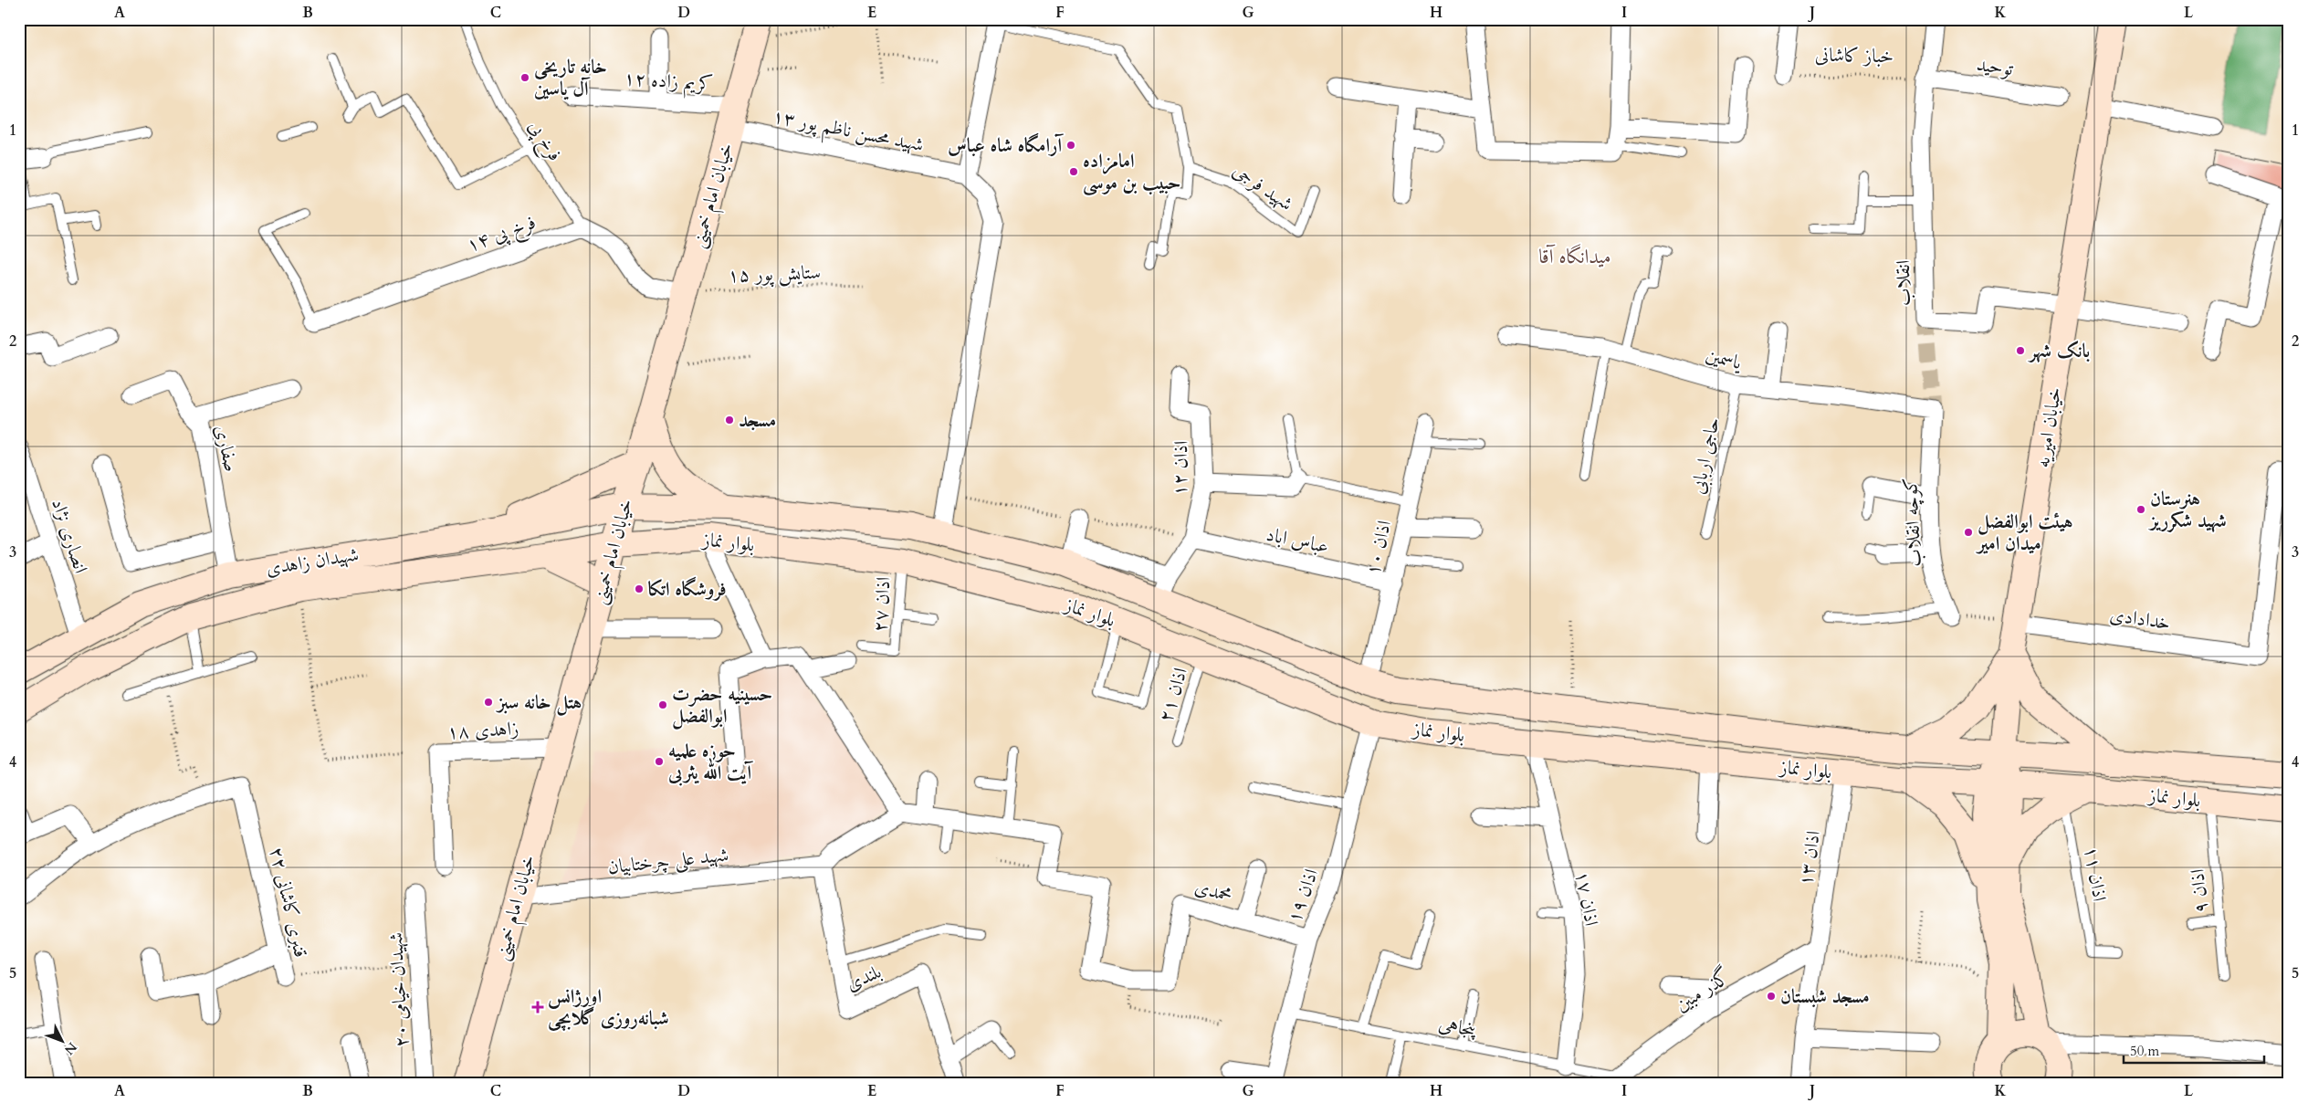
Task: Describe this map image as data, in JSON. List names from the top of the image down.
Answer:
{
  "streets": {
    "main road": [
      "خیابان امام خمینی",
      "خیابان امیریه",
      "بلوار نماز",
      "شهیدان زاهدی"
    ],
    "street": [
      "توحید",
      "کریم زاده ۱۲",
      "شهید محسن ناظم پور ۱۳",
      "فرخ پی ۱۴",
      "انقلاب",
      "یاسمین",
      "صفاری",
      "اذان ۱۲",
      "کوچه انقلاب",
      "انصاری نژاد",
      "عباس اباد",
      "اذان ۱۰",
      "خدادادی",
      "زاهدی ۱۸",
      "اذان ۱۳",
      "شهید علی چرختابیان",
      "محمدی",
      "اذان ۱۹",
      "اذان ۱۷",
      "قنبری کاشانی ۲۲",
      "بلندی",
      "شهیدان خیامی ۲۰",
      "گذر مبین"
    ],
    "lane": [
      "فرخ پی",
      "شهید فرجی",
      "حاجی اربابی",
      "اذان ۲۷",
      "اذان ۲۱",
      "اذان ۱۱",
      "اذان ۹",
      "پنجاهی"
    ],
    "path": ["خباز کاشانی", "ستایش پور ۱۵"]
  },
  "crossings": [
    ["خباز کاشانی", "توحید"],
    ["خباز کاشانی", "انقلاب"],
    ["توحید", "انقلاب"],
    ["کریم زاده ۱۲", "شهید محسن ناظم پور ۱۳"],
    ["کریم زاده ۱۲", "خیابان امام خمینی"],
    ["شهید محسن ناظم پور ۱۳", "خیابان امام خمینی"],
    ["فرخ پی", "فرخ پی ۱۴"],
    ["خیابان امام خمینی", "ستایش پور ۱۵"],
    ["خیابان امام خمینی", "بلوار نماز"],
    ["خیابان امام خمینی", "شهیدان زاهدی"],
    ["خیابان امام خمینی", "زاهدی ۱۸"],
    ["خیابان امام خمینی", "شهید علی چرختابیان"],
    ["انقلاب", "خیابان امیریه"],
    ["یاسمین", "حاجی اربابی"],
    ["یاسمین", "کوچه انقلاب"],
    ["خیابان امیریه", "بلوار نماز"],
    ["خیابان امیریه", "خدادادی"],
    ["صفاری", "شهیدان زاهدی"],
    ["اذان ۱۲", "عباس اباد"],
    ["اذان ۱۲", "بلوار نماز"],
    ["انصاری نژاد", "شهیدان زاهدی"],
    ["عباس اباد", "اذان ۱۰"],
    ["بلوار نماز", "اذان ۱۰"],
    ["بلوار نماز", "شهیدان زاهدی"],
    ["بلوار نماز", "اذان ۲۷"],
    ["بلوار نماز", "اذان ۲۱"],
    ["بلوار نماز", "اذان ۱۳"],
    ["بلوار نماز", "اذان ۹"],
    ["بلوار نماز", "اذان ۱۹"],
    ["بلوار نماز", "اذان ۱۷"],
    ["اذان ۱۳", "گذر مبین"],
    ["شهید علی چرختابیان", "بلندی"],
    ["محمدی", "اذان ۱۹"],
    ["اذان ۱۹", "پنجاهی"],
    ["اذان ۱۷", "پنجاهی"],
    ["قنبری کاشانی ۲۲", "شهیدان خیامی ۲۰"],
    ["گذر مبین", "پنجاهی"]
  ],
  "districts": ["میدانگاه آقا"],
  "places": {
    "other": [
      "خانه تاریخی آل یاسین",
      "آرامگاه شاه عباس",
      "امامزاده حبیب بن موسی",
      "بانک شهر",
      "مسجد",
      "هنرستان شهید شکرریز",
      "هیئت ابوالفضل میدان امیر",
      "فروشگاه اتکا",
      "هتل خانه سبز",
      "حسینیه حضرت ابوالفضل",
      "حوزه علمیه آیت الله یثربی",
      "مسجد شبستان"
    ],
    "health": ["اورژانس شبانه‌روزی گلابچی"]
  },
  "scale_bar": "50 m",
  "north": "bottom right",
  "grid": {
    "columns": [
      "A",
      "B",
      "C",
      "D",
      "E",
      "F",
      "G",
      "H",
      "I",
      "J",
      "K",
      "L"
    ],
    "rows": [
      "1",
      "2",
      "3",
      "4",
      "5"
    ]
  }
}
